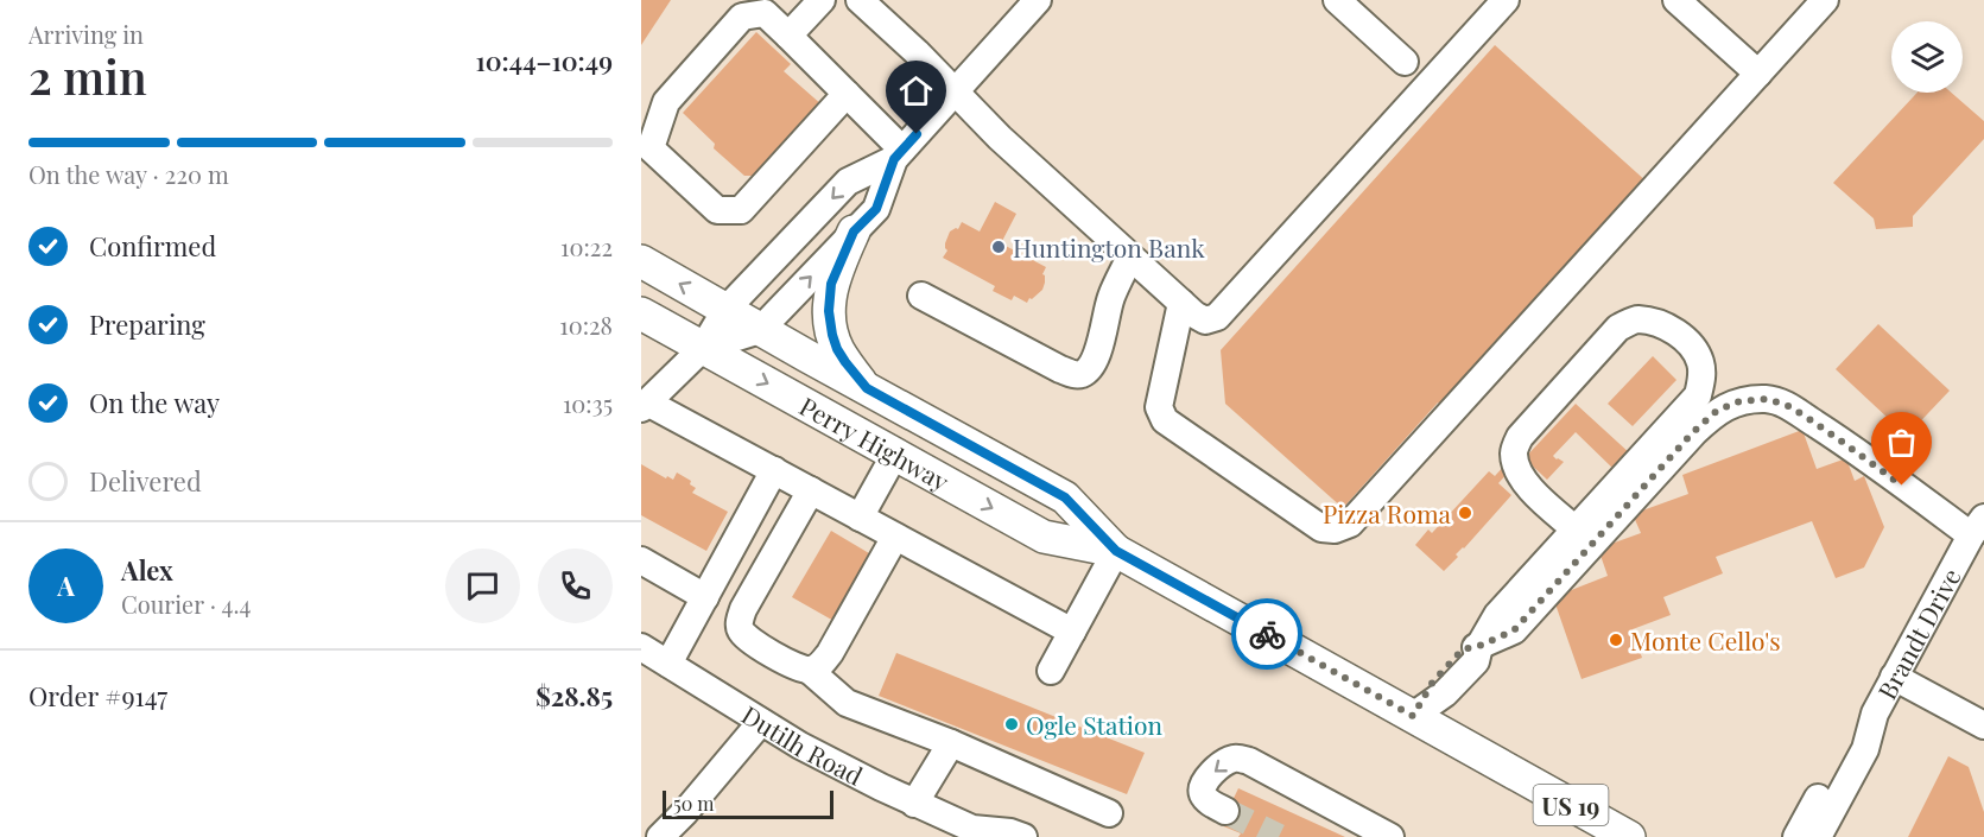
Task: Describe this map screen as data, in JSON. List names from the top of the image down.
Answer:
{
  "streets": {
    "main road": ["Perry Highway", "US 19"],
    "street": ["Brandt Drive", "Dutilh Road"]
  },
  "places": [
    "Huntington Bank",
    "Pizza Roma",
    "Monte Cello's",
    "Ogle Station"
  ],
  "scale_bar": "50 m",
  "page": {
    "heading": ["2 min", "Arriving in", "10:44–10:49"],
    "panel": [
      "Alex",
      "Courier · 4.4",
      "Order #9147",
      "$28.85"
    ],
    "bar": "On the way · 220 m",
    "list": [
      ["Confirmed", "10:22"],
      ["Preparing", "10:28"],
      ["On the way", "10:35"],
      "Delivered"
    ],
    "round": "A",
    "scale": "50 m"
  }
}
